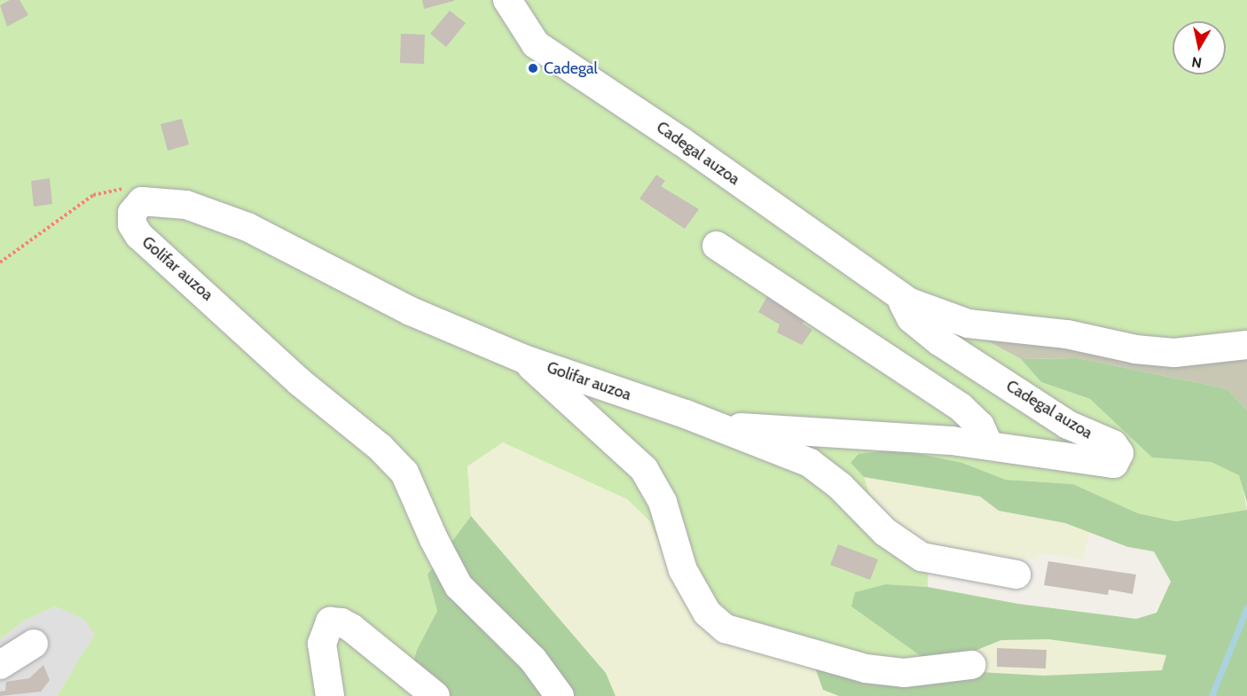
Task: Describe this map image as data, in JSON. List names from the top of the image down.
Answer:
{
  "streets": {
    "street": ["Cadegal auzoa", "Golifar auzoa"]
  },
  "crossings": [
    ["Cadegal auzoa", "Golifar auzoa"]
  ],
  "places": ["Cadegal"],
  "north": "bottom"
}
